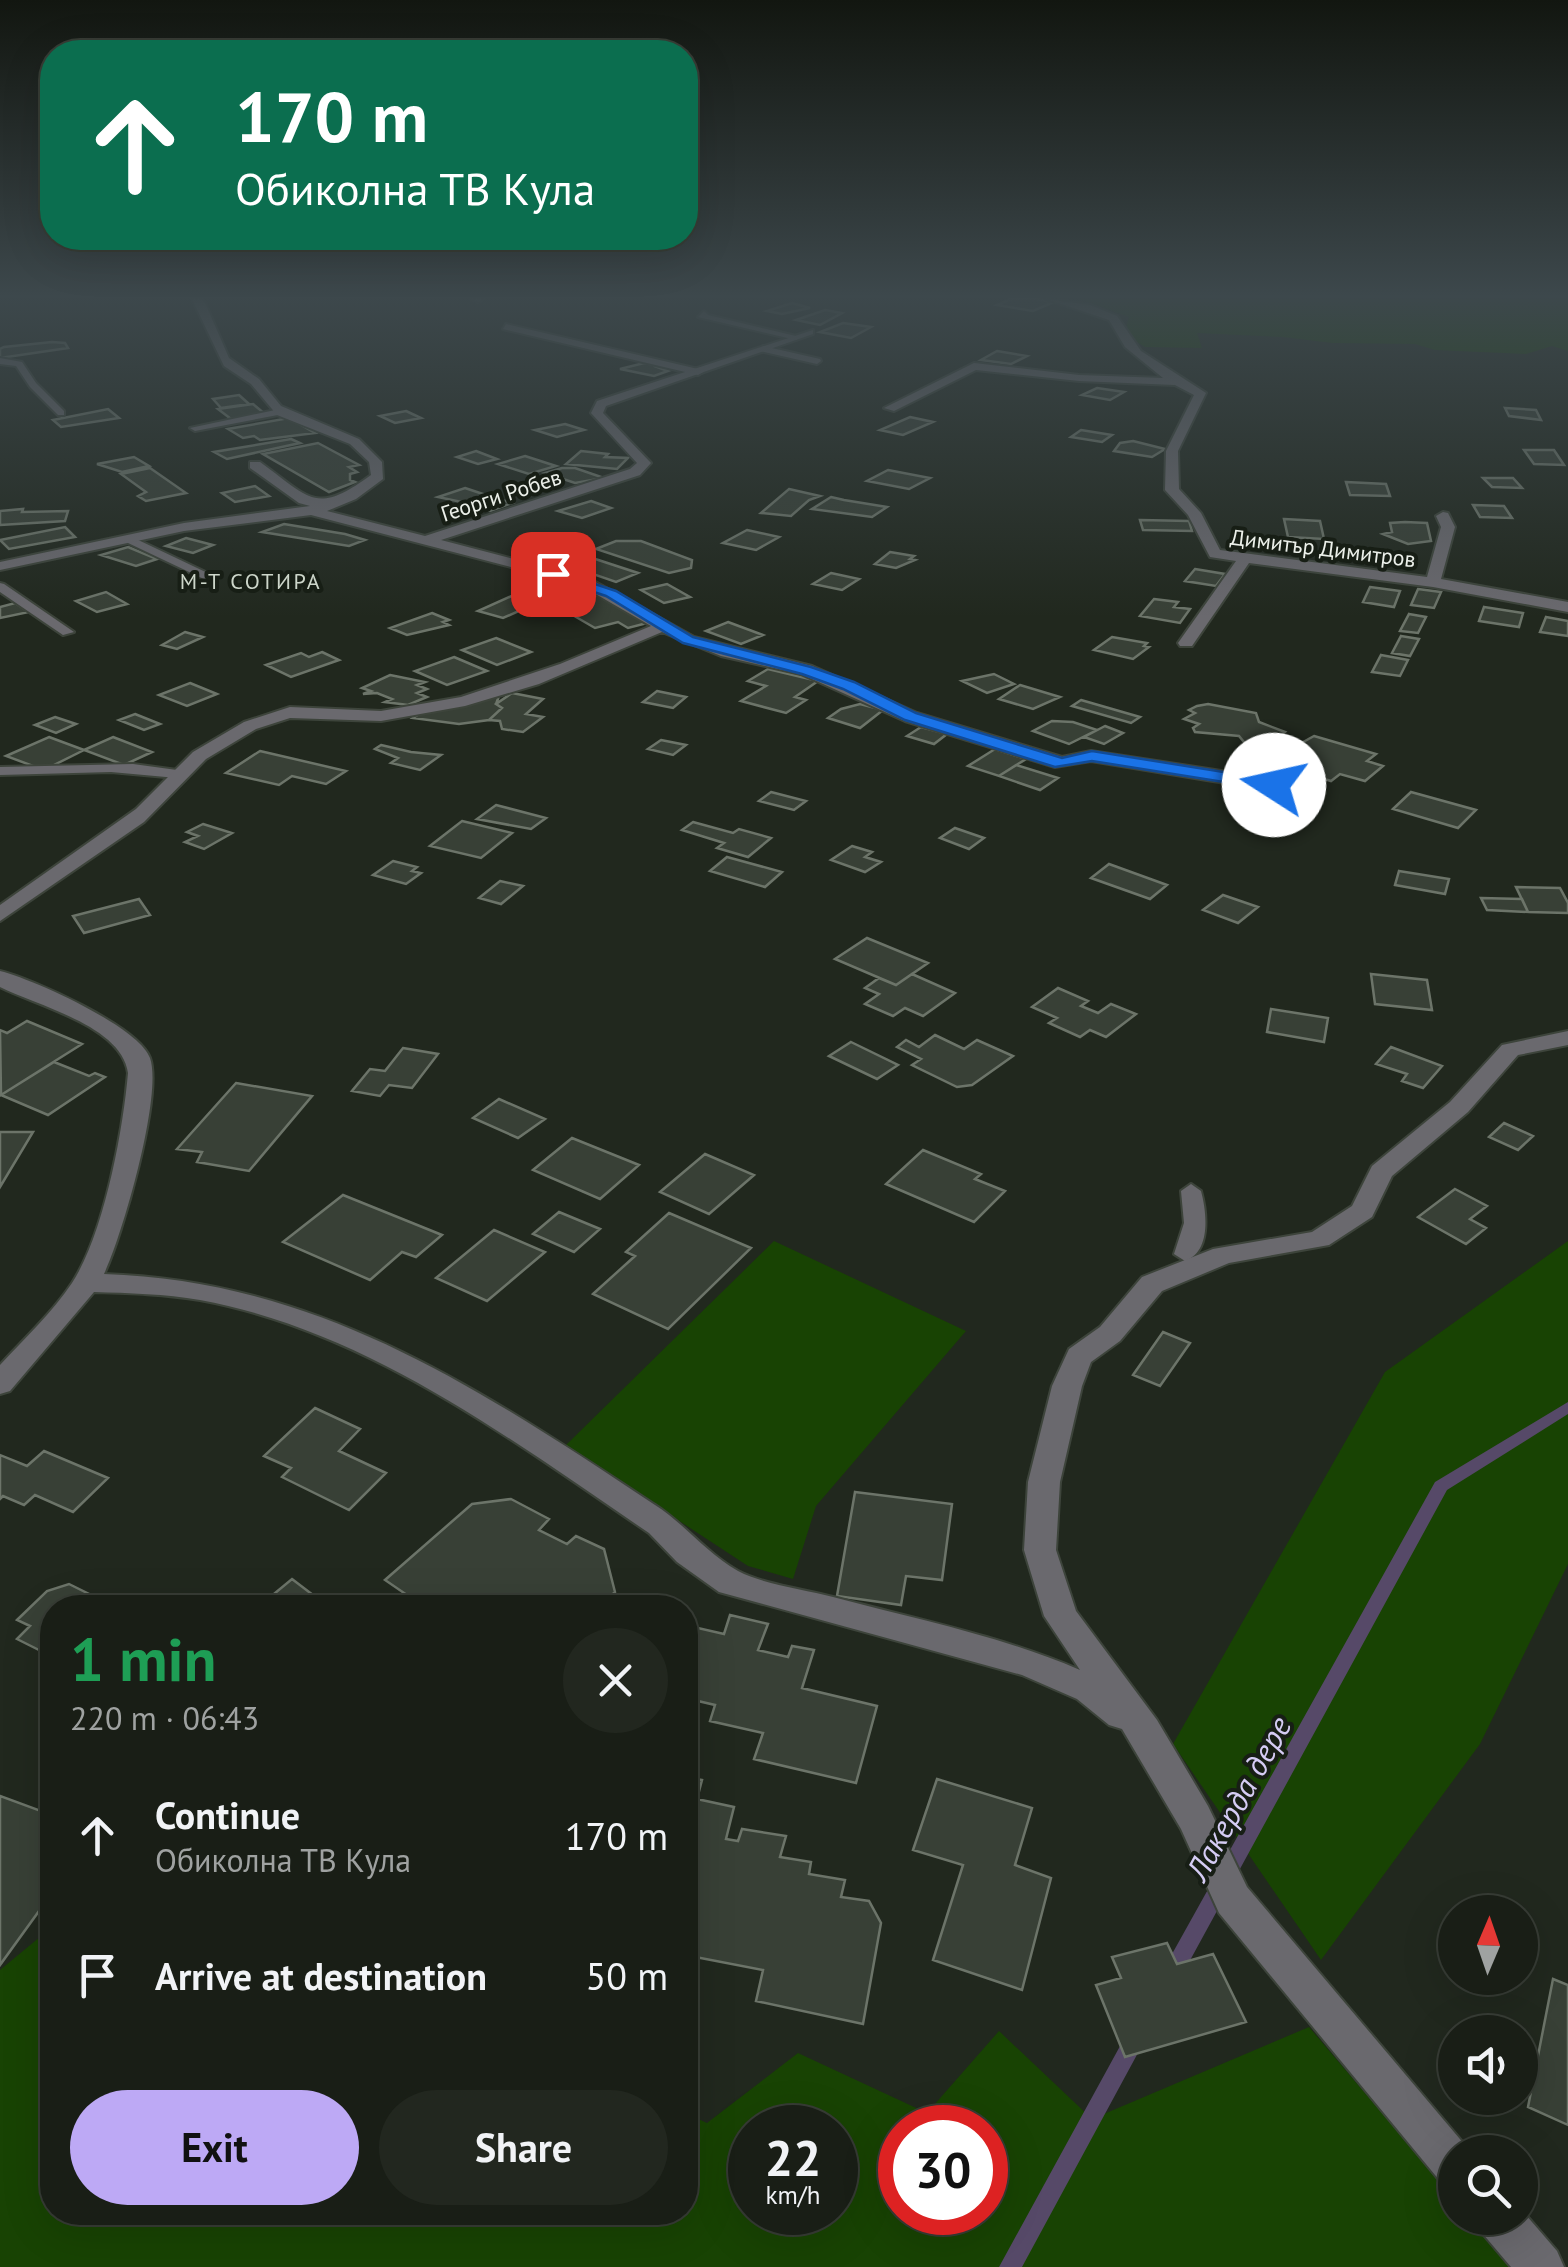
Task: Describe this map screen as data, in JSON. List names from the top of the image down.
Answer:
{
  "streets": {
    "street": ["Георги Робев", "Димитър Димитров"]
  },
  "districts": ["М-Т СОТИРА"],
  "water": ["Лакерда дере"],
  "north": "top",
  "page": {
    "turn": ["170 m", "Обиколна ТВ Кула"],
    "heading": ["1 min", "220 m · 06:43"],
    "list": [
      {
        "name": "Continue",
        "note": "Обиколна ТВ Кула",
        "value": "170 m"
      },
      {
        "name": "Arrive at destination",
        "value": "50 m"
      }
    ],
    "buttons": ["Exit", "Share"],
    "speed": "22 km/h",
    "limit": "30"
  }
}
